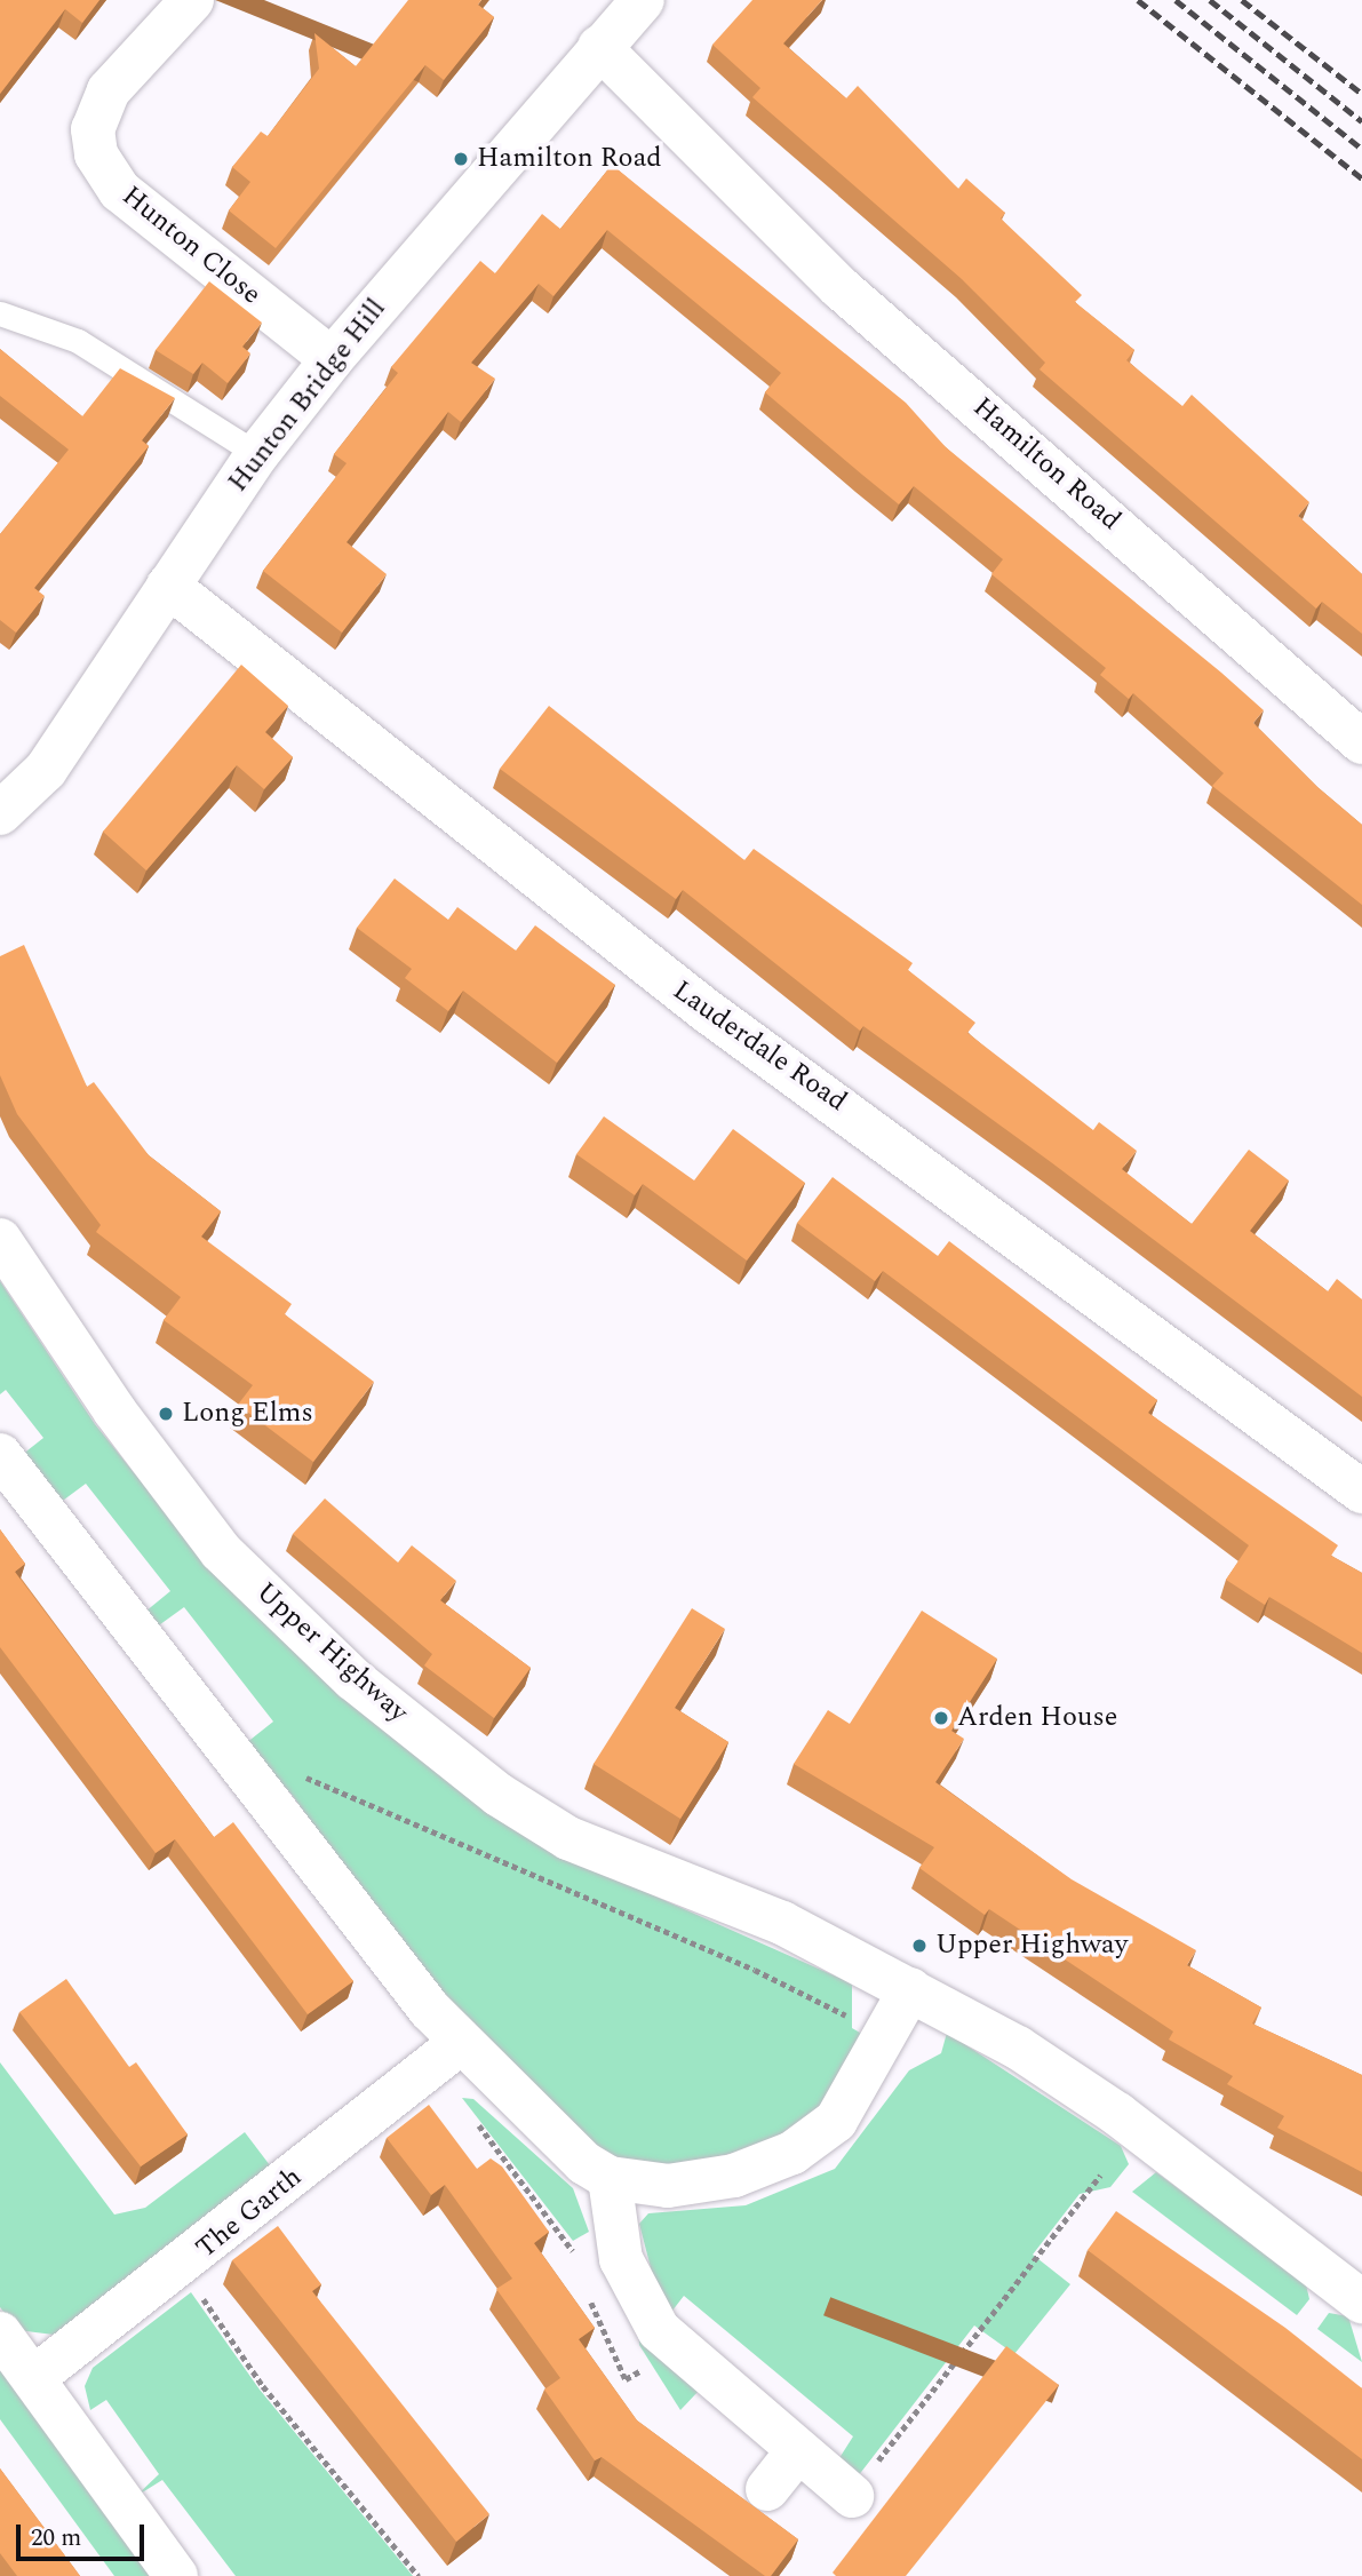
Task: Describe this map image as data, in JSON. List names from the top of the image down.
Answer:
{
  "streets": {
    "street": [
      "Hunton Close",
      "Hunton Bridge Hill",
      "Hamilton Road",
      "Lauderdale Road",
      "Upper Highway",
      "The Garth"
    ]
  },
  "crossings": [
    ["Hunton Close", "Hunton Bridge Hill"],
    ["Hunton Bridge Hill", "Hamilton Road"],
    ["Hunton Bridge Hill", "Lauderdale Road"]
  ],
  "places": [
    "Hamilton Road",
    "Long Elms",
    "Arden House",
    "Upper Highway"
  ],
  "scale_bar": "20 m"
}
